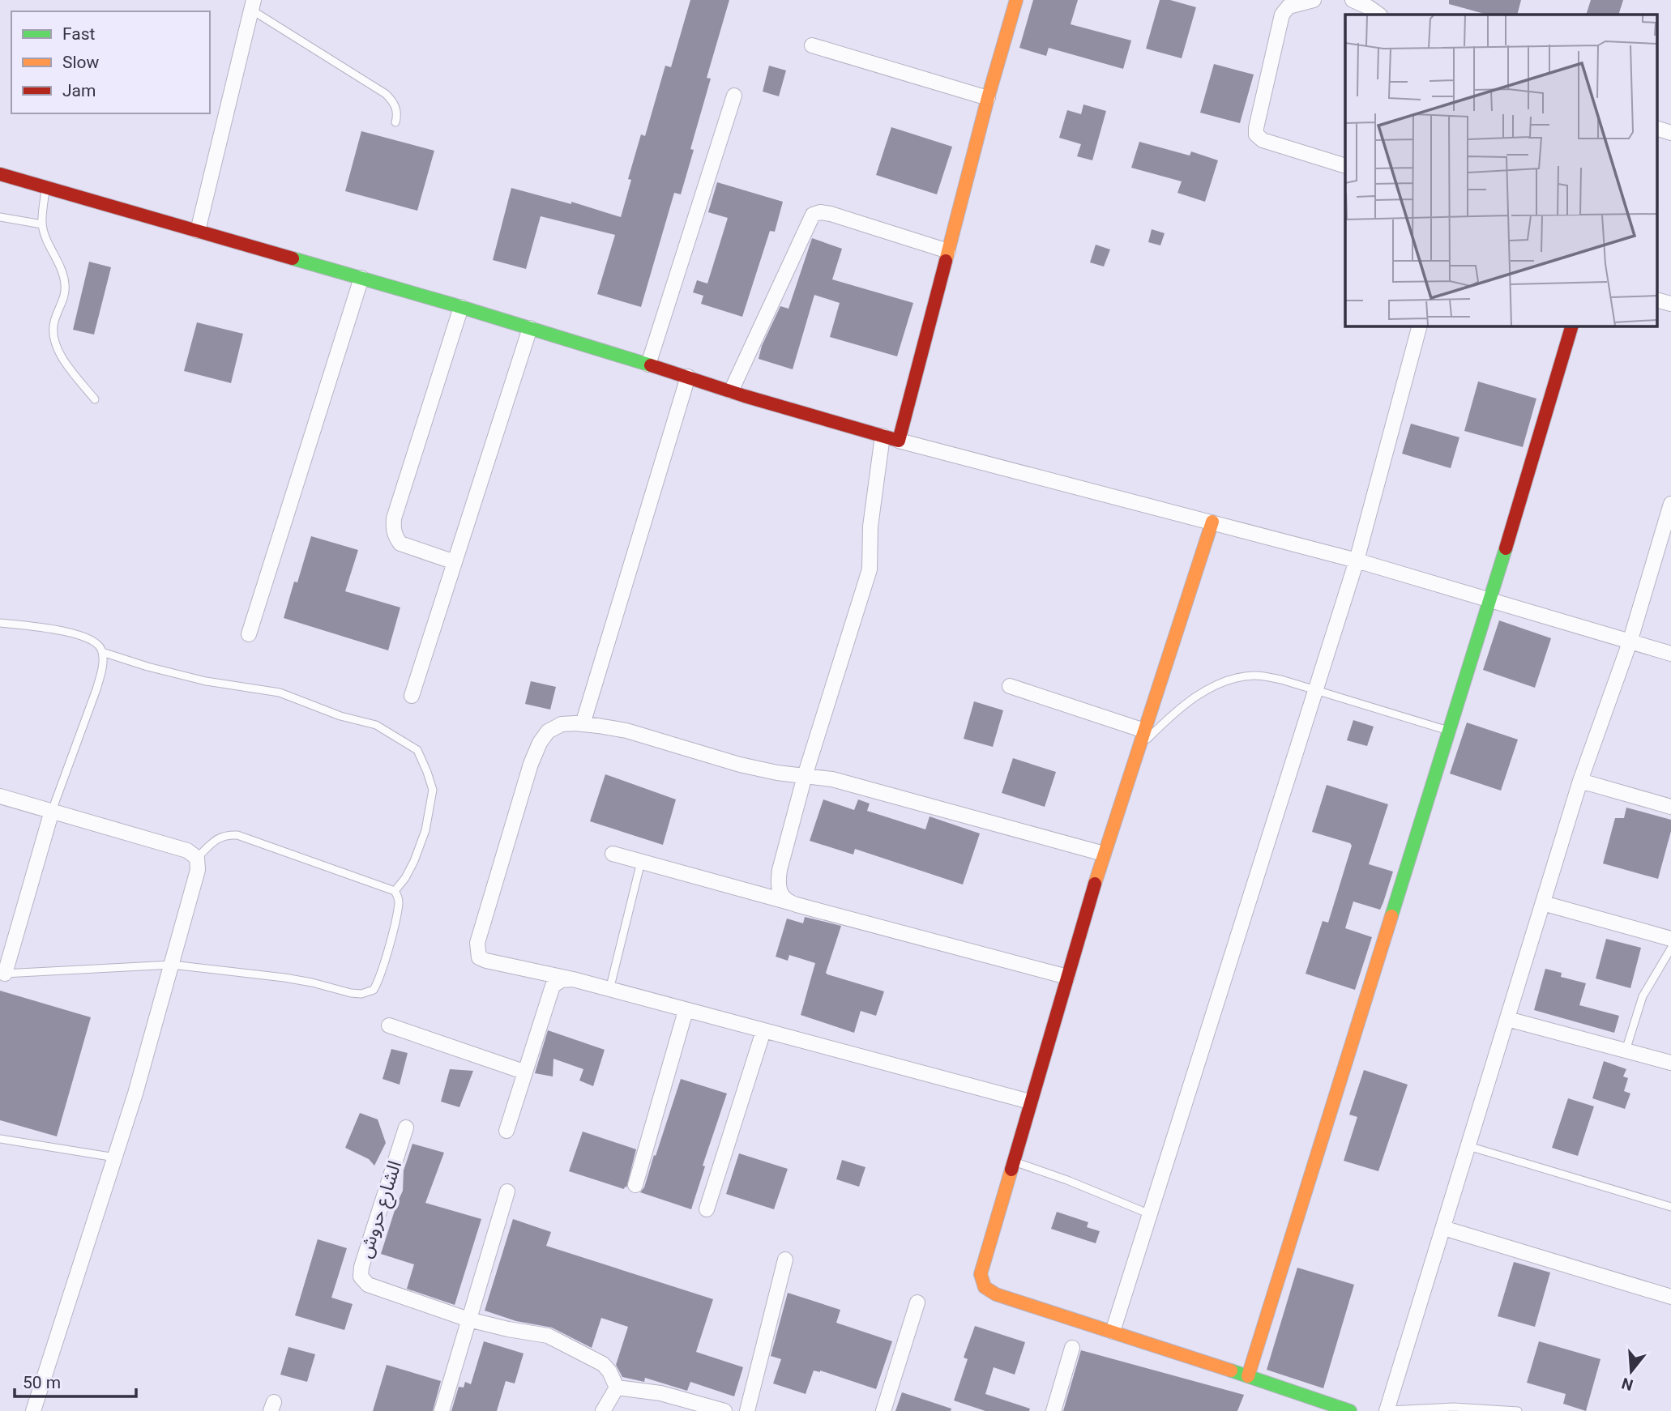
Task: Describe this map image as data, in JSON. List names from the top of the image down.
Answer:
{
  "streets": {
    "street": ["الشارع حروش"]
  },
  "legend": ["Fast", "Slow", "Jam"],
  "scale_bar": "50 m",
  "north": "bottom"
}
